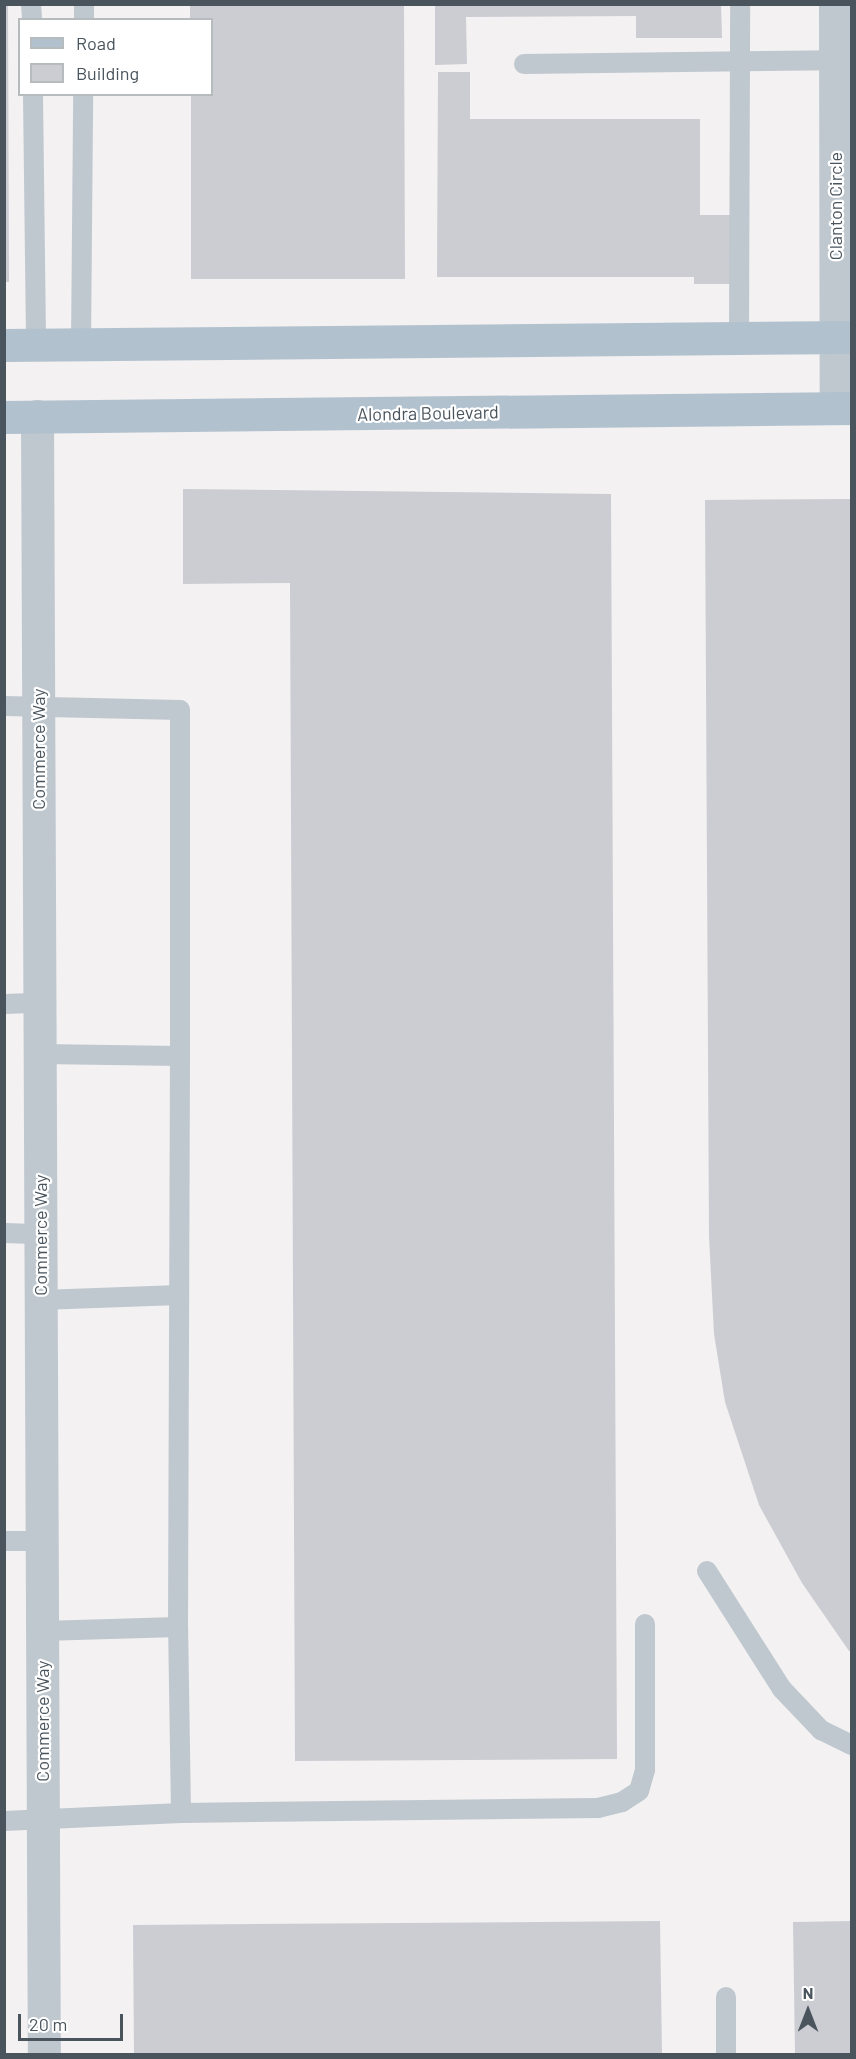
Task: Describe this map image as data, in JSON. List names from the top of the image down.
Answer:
{
  "streets": {
    "main road": ["Alondra Boulevard"],
    "street": ["Clanton Circle", "Commerce Way"]
  },
  "crossings": [
    ["Clanton Circle", "Alondra Boulevard"],
    ["Alondra Boulevard", "Commerce Way"]
  ],
  "legend": ["Road", "Building"],
  "scale_bar": "20 m",
  "north": "top"
}
